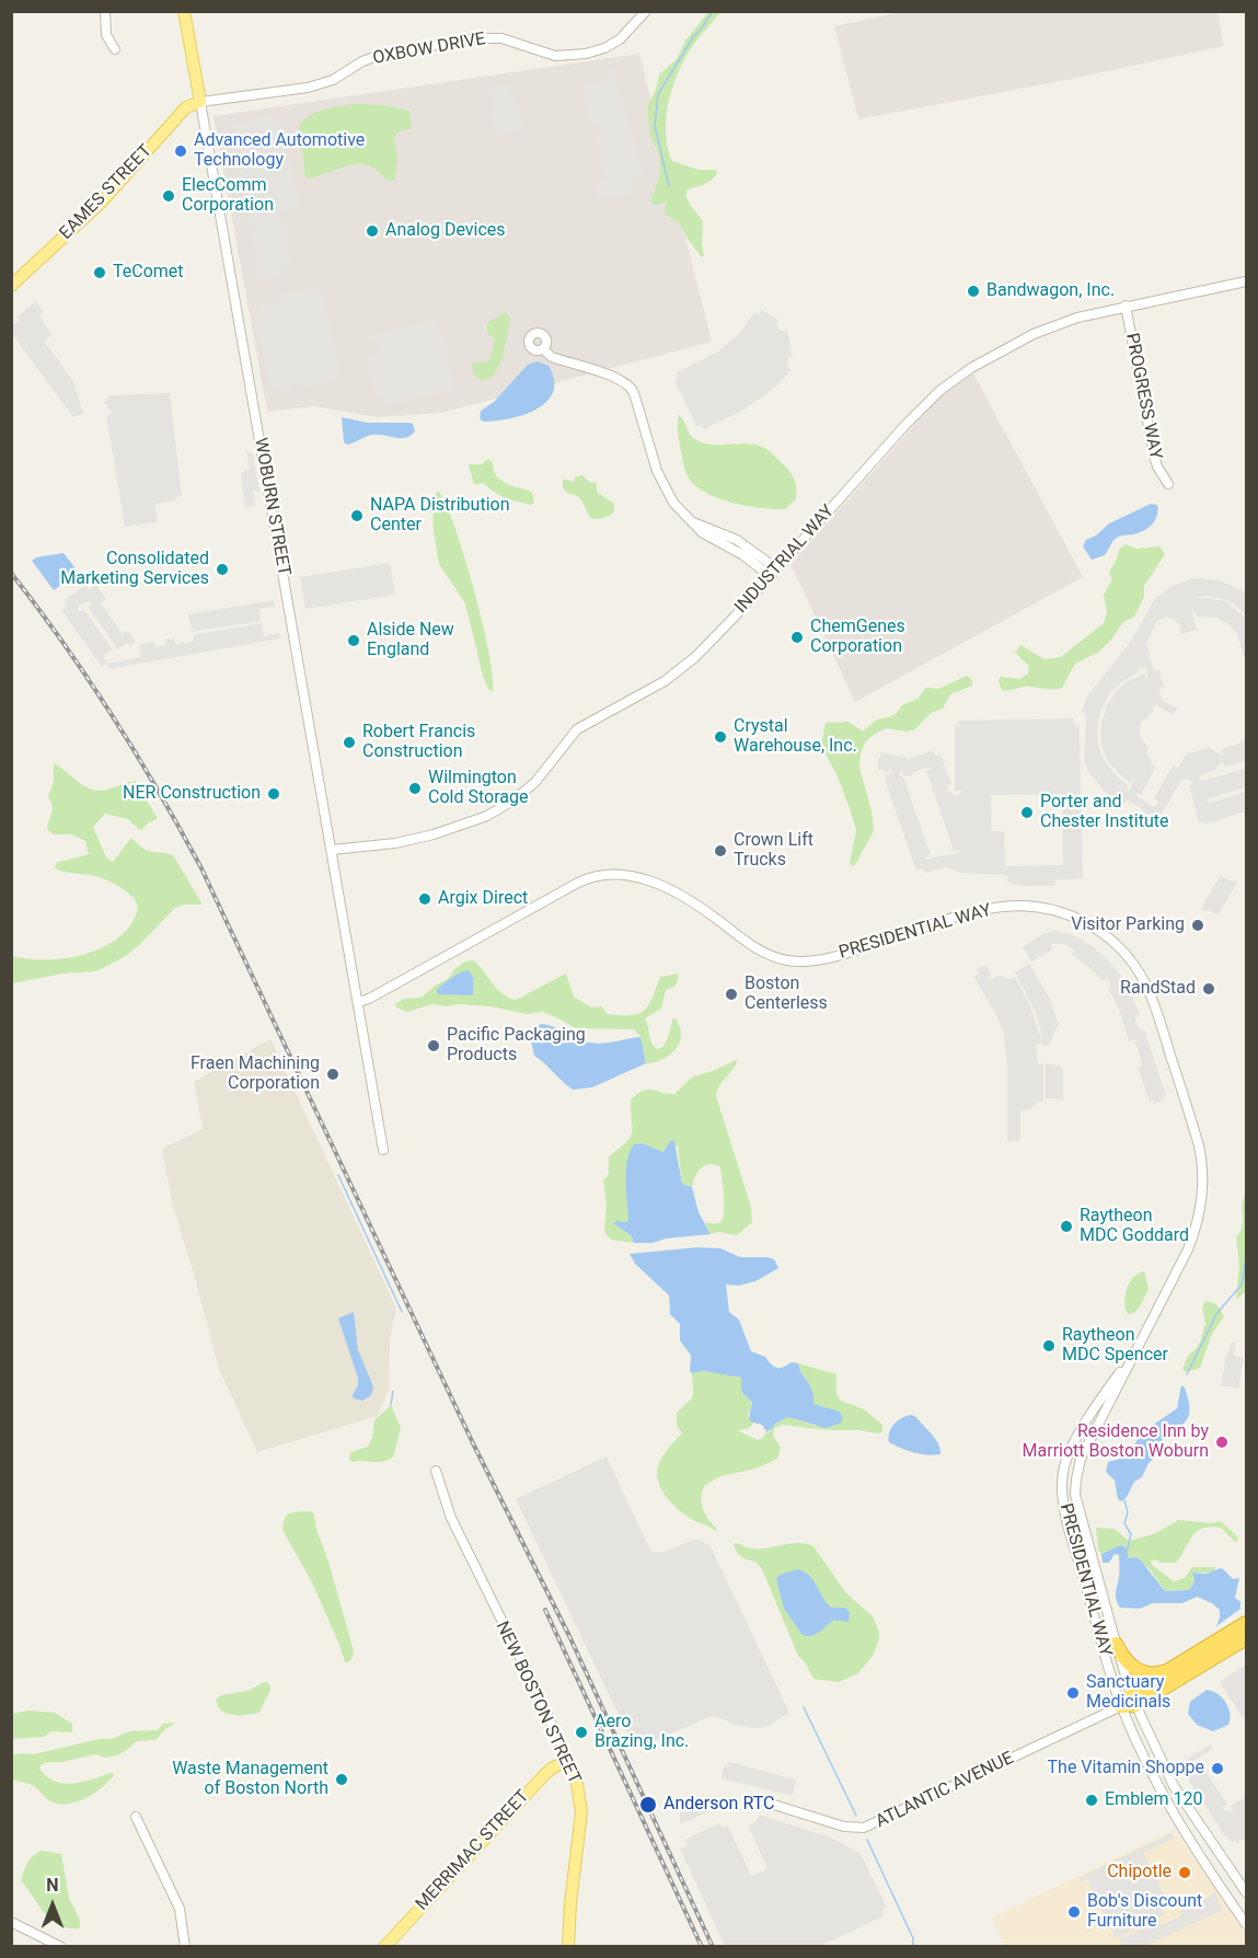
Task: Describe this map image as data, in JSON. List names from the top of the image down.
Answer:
{
  "streets": {
    "main road": [
      "EAMES STREET",
      "WOBURN STREET",
      "NEW BOSTON STREET",
      "MERRIMAC STREET"
    ],
    "street": [
      "OXBOW DRIVE",
      "PROGRESS WAY",
      "INDUSTRIAL WAY",
      "PRESIDENTIAL WAY",
      "ATLANTIC AVENUE"
    ]
  },
  "crossings": [
    ["OXBOW DRIVE", "EAMES STREET"],
    ["OXBOW DRIVE", "WOBURN STREET"],
    ["EAMES STREET", "WOBURN STREET"],
    ["PROGRESS WAY", "INDUSTRIAL WAY"],
    ["WOBURN STREET", "INDUSTRIAL WAY"],
    ["WOBURN STREET", "PRESIDENTIAL WAY"],
    ["PRESIDENTIAL WAY", "ATLANTIC AVENUE"],
    ["NEW BOSTON STREET", "MERRIMAC STREET"]
  ],
  "places": [
    "Advanced Automotive Technology",
    "ElecComm Corporation",
    "Analog Devices",
    "TeComet",
    "Bandwagon, Inc.",
    "NAPA Distribution Center",
    "Consolidated Marketing Services",
    "ChemGenes Corporation",
    "Alside New England",
    "Crystal Warehouse, Inc.",
    "Robert Francis Construction",
    "Wilmington Cold Storage",
    "NER Construction",
    "Porter and Chester Institute",
    "Crown Lift Trucks",
    "Argix Direct",
    "Visitor Parking",
    "RandStad",
    "Boston Centerless",
    "Pacific Packaging Products",
    "Fraen Machining Corporation",
    "Raytheon MDC Goddard",
    "Raytheon MDC Spencer",
    "Residence Inn by Marriott Boston Woburn",
    "Sanctuary Medicinals",
    "Aero Brazing, Inc.",
    "The Vitamin Shoppe",
    "Waste Management of Boston North",
    "Emblem 120",
    "Anderson RTC",
    "Chipotle",
    "Bob's Discount Furniture"
  ],
  "north": "top"
}
